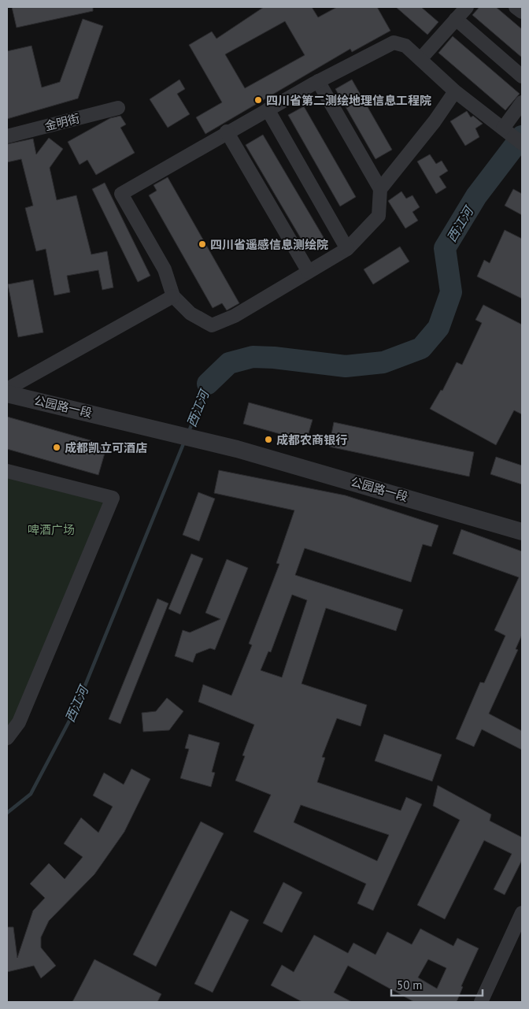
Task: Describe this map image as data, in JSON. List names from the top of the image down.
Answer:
{
  "streets": {
    "street": ["金明街", "公园路一段"]
  },
  "water": ["西江河"],
  "parks": ["啤酒广场"],
  "places": [
    "四川省第二测绘地理信息工程院",
    "四川省遥感信息测绘院",
    "成都农商银行",
    "成都凯立可酒店"
  ],
  "scale_bar": "50 m"
}
